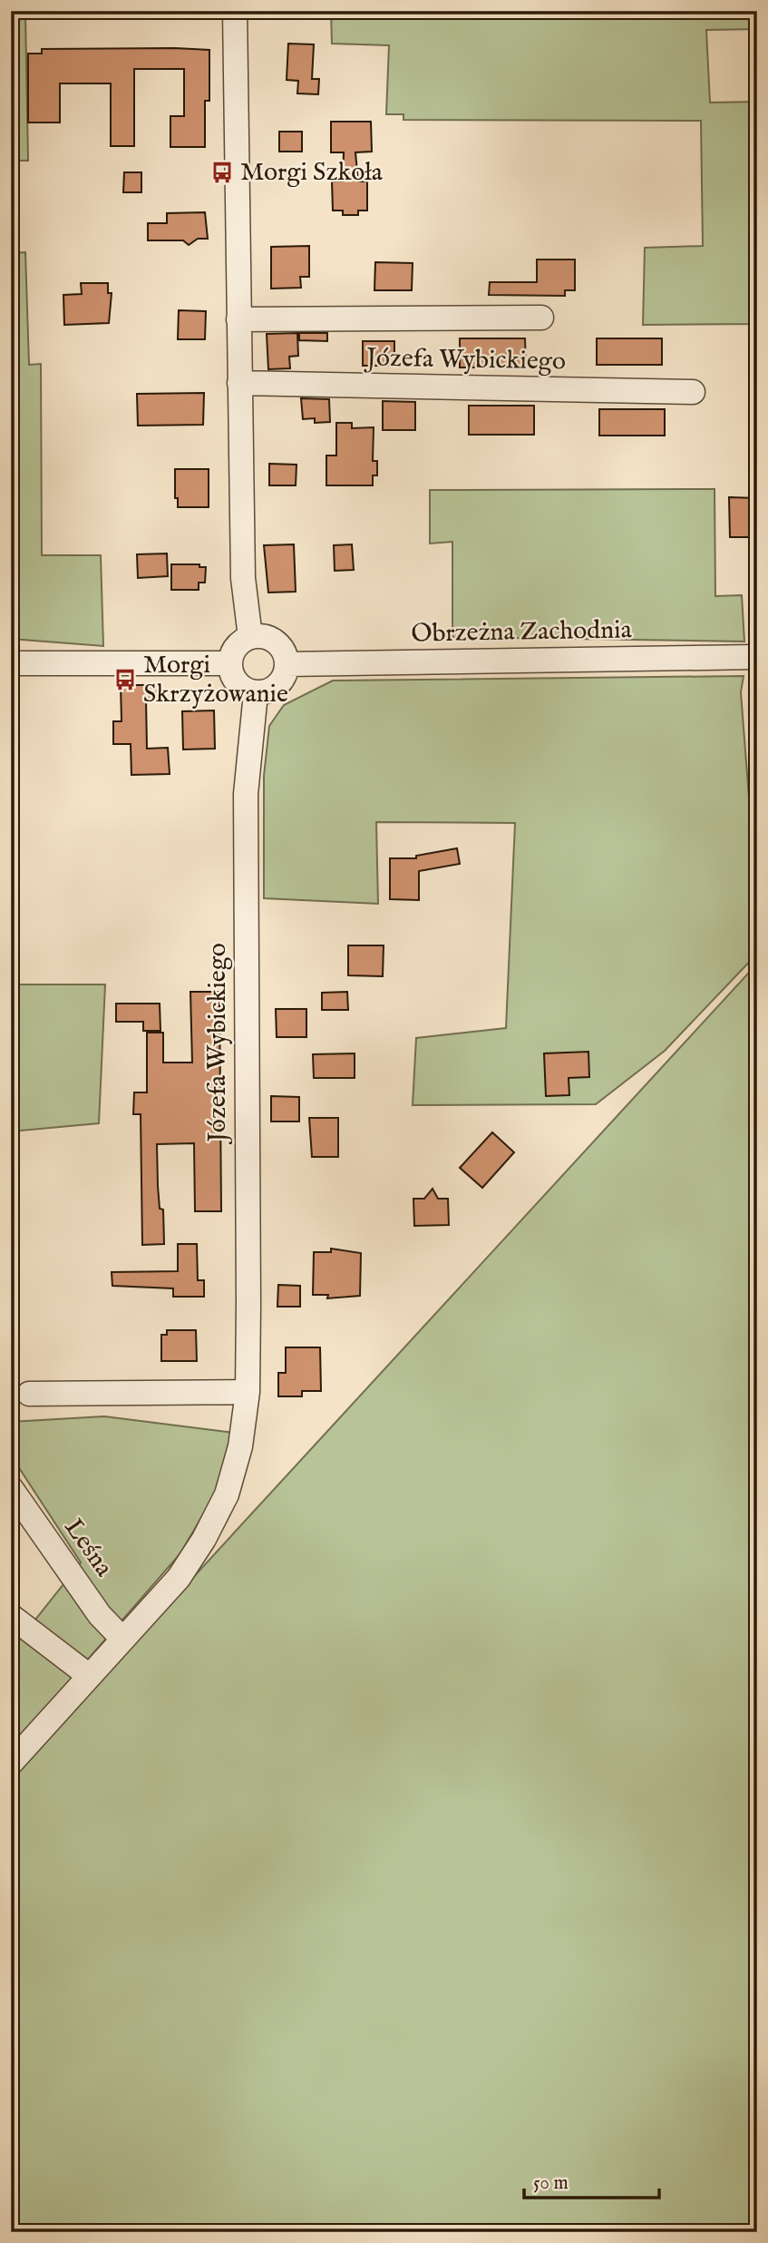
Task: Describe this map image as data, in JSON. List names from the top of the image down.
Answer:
{
  "streets": {
    "street": ["Józefa Wybickiego", "Obrzeżna Zachodnia", "Leśna"]
  },
  "crossings": [
    ["Józefa Wybickiego", "Obrzeżna Zachodnia"],
    ["Józefa Wybickiego", "Leśna"]
  ],
  "places": {
    "bus stop": ["Morgi Szkoła", "Morgi Skrzyżowanie"]
  },
  "scale_bar": "50 m"
}
